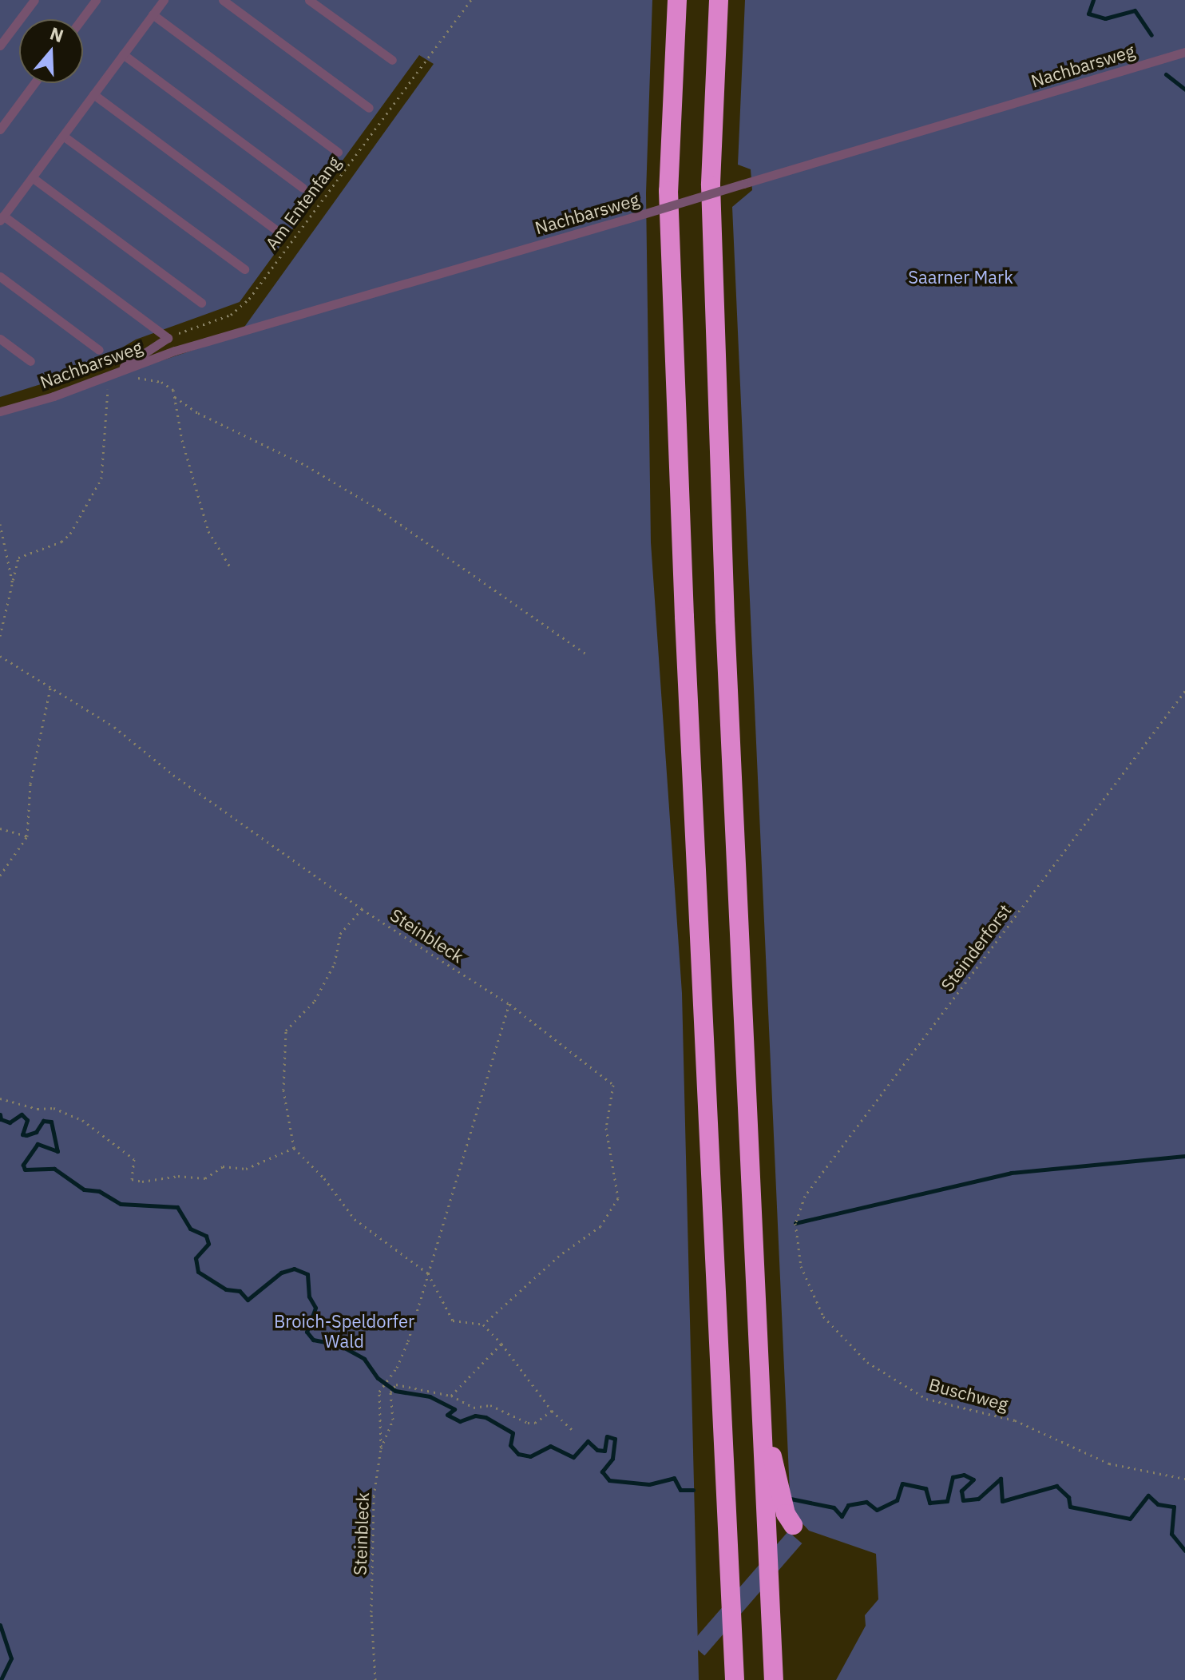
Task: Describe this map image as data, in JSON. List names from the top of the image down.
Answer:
{
  "streets": {
    "lane": ["Nachbarsweg"],
    "path": [
      "Am Entenfang",
      "Steinbleck",
      "Steinderforst",
      "Buschweg"
    ]
  },
  "crossings": [
    ["Steinderforst", "Buschweg"]
  ],
  "parks": ["Saarner Mark", "Broich-Speldorfer Wald"],
  "north": "top"
}
